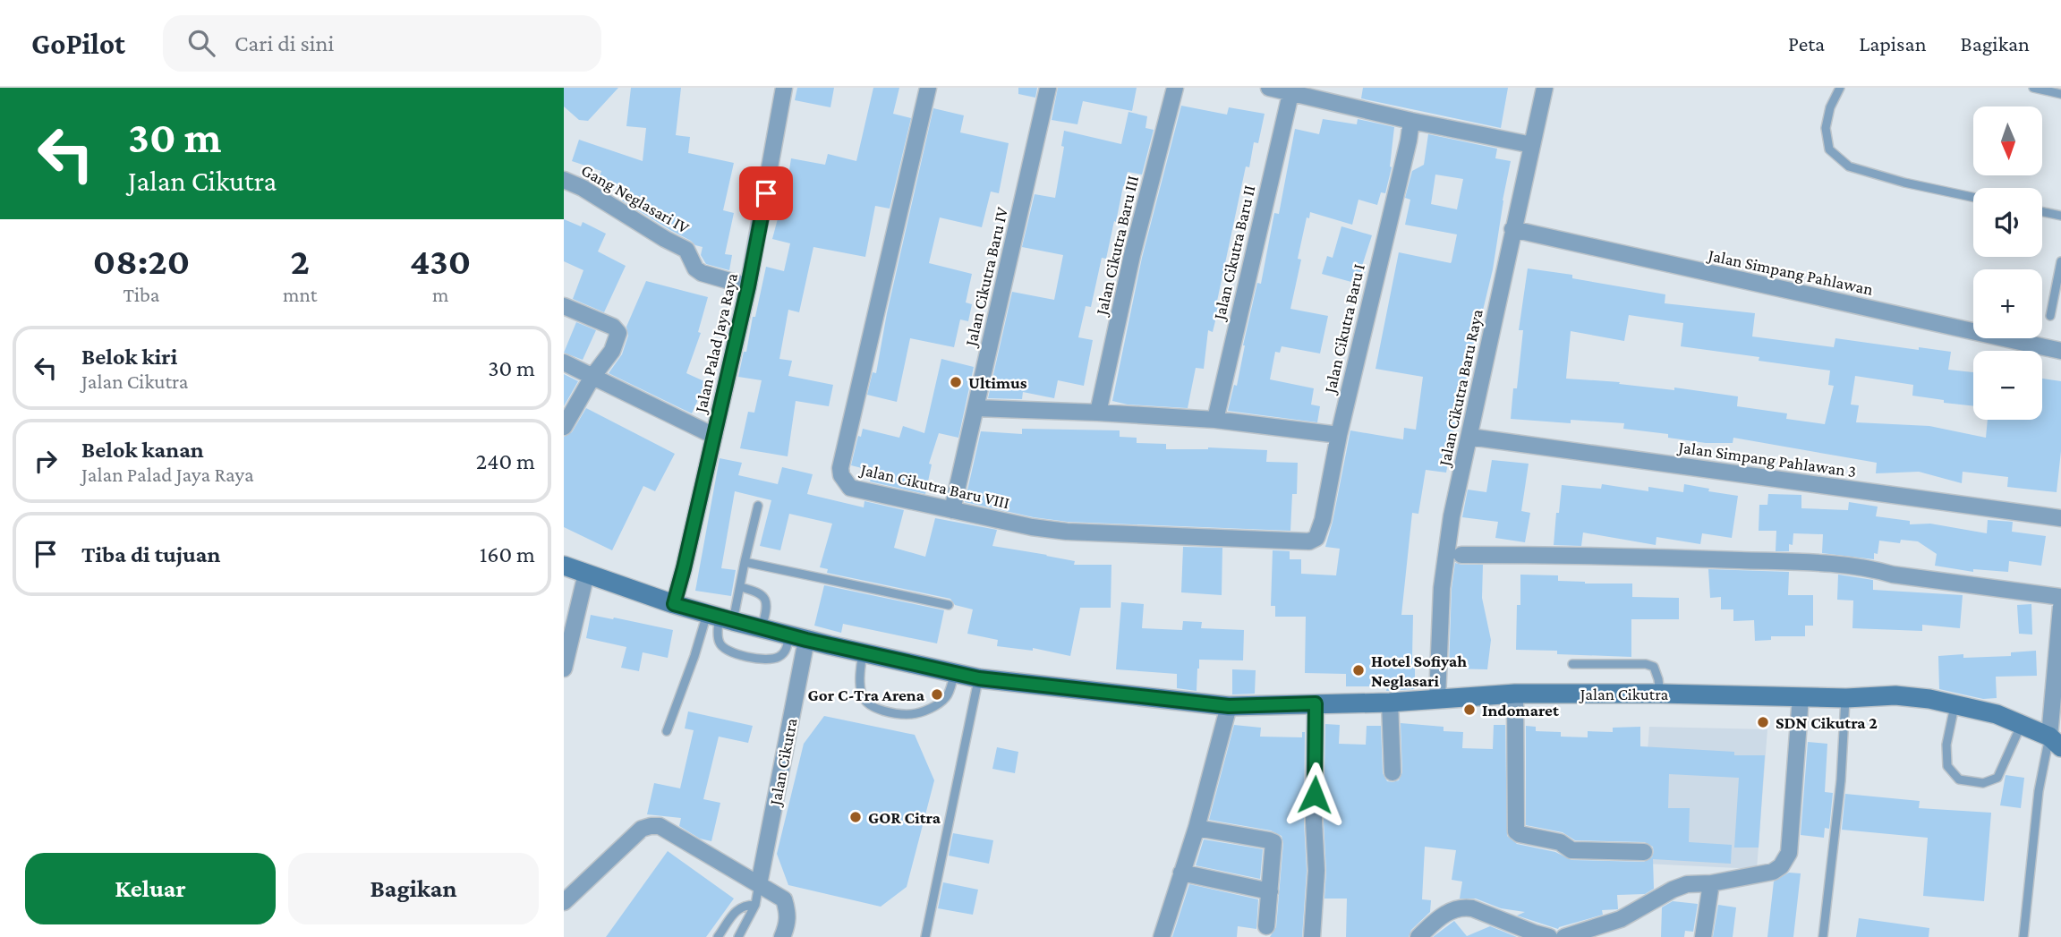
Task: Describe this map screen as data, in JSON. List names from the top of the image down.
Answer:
{
  "streets": {
    "main road": ["Jalan Cikutra"],
    "street": [
      "Gang Neglasari IV",
      "Jalan Cikutra Baru III",
      "Jalan Cikutra Baru II",
      "Jalan Simpang Pahlawan",
      "Jalan Cikutra Baru IV",
      "Jalan Cikutra Baru I",
      "Jalan Palad Jaya Raya",
      "Jalan Cikutra Baru Raya",
      "Jalan Simpang Pahlawan 3",
      "Jalan Cikutra Baru VIII"
    ]
  },
  "crossings": [
    ["Gang Neglasari IV", "Jalan Palad Jaya Raya"],
    ["Jalan Simpang Pahlawan", "Jalan Cikutra Baru Raya"],
    ["Jalan Cikutra Baru IV", "Jalan Cikutra Baru VIII"],
    ["Jalan Cikutra Baru I", "Jalan Cikutra Baru VIII"],
    ["Jalan Palad Jaya Raya", "Jalan Cikutra"],
    ["Jalan Cikutra Baru Raya", "Jalan Simpang Pahlawan 3"],
    ["Jalan Cikutra Baru Raya", "Jalan Cikutra"]
  ],
  "places": [
    "Ultimus",
    "Hotel Sofiyah Neglasari",
    "Gor C-Tra Arena",
    "Indomaret",
    "SDN Cikutra 2",
    "GOR Citra"
  ],
  "north": "bottom",
  "page": {
    "header": "GoPilot",
    "search": "Cari di sini",
    "nav": ["Peta", "Lapisan", "Bagikan"],
    "turn": ["30 m", "Jalan Cikutra"],
    "map_buttons": ["+", "−"],
    "eta": [
      "08:20",
      "Tiba",
      "2",
      "mnt",
      "430",
      "m"
    ],
    "list": [
      {
        "name": "Belok kiri",
        "note": "Jalan Cikutra",
        "value": "30 m"
      },
      {
        "name": "Belok kanan",
        "note": "Jalan Palad Jaya Raya",
        "value": "240 m"
      },
      {
        "name": "Tiba di tujuan",
        "value": "160 m"
      }
    ],
    "buttons": ["Keluar", "Bagikan"]
  }
}
